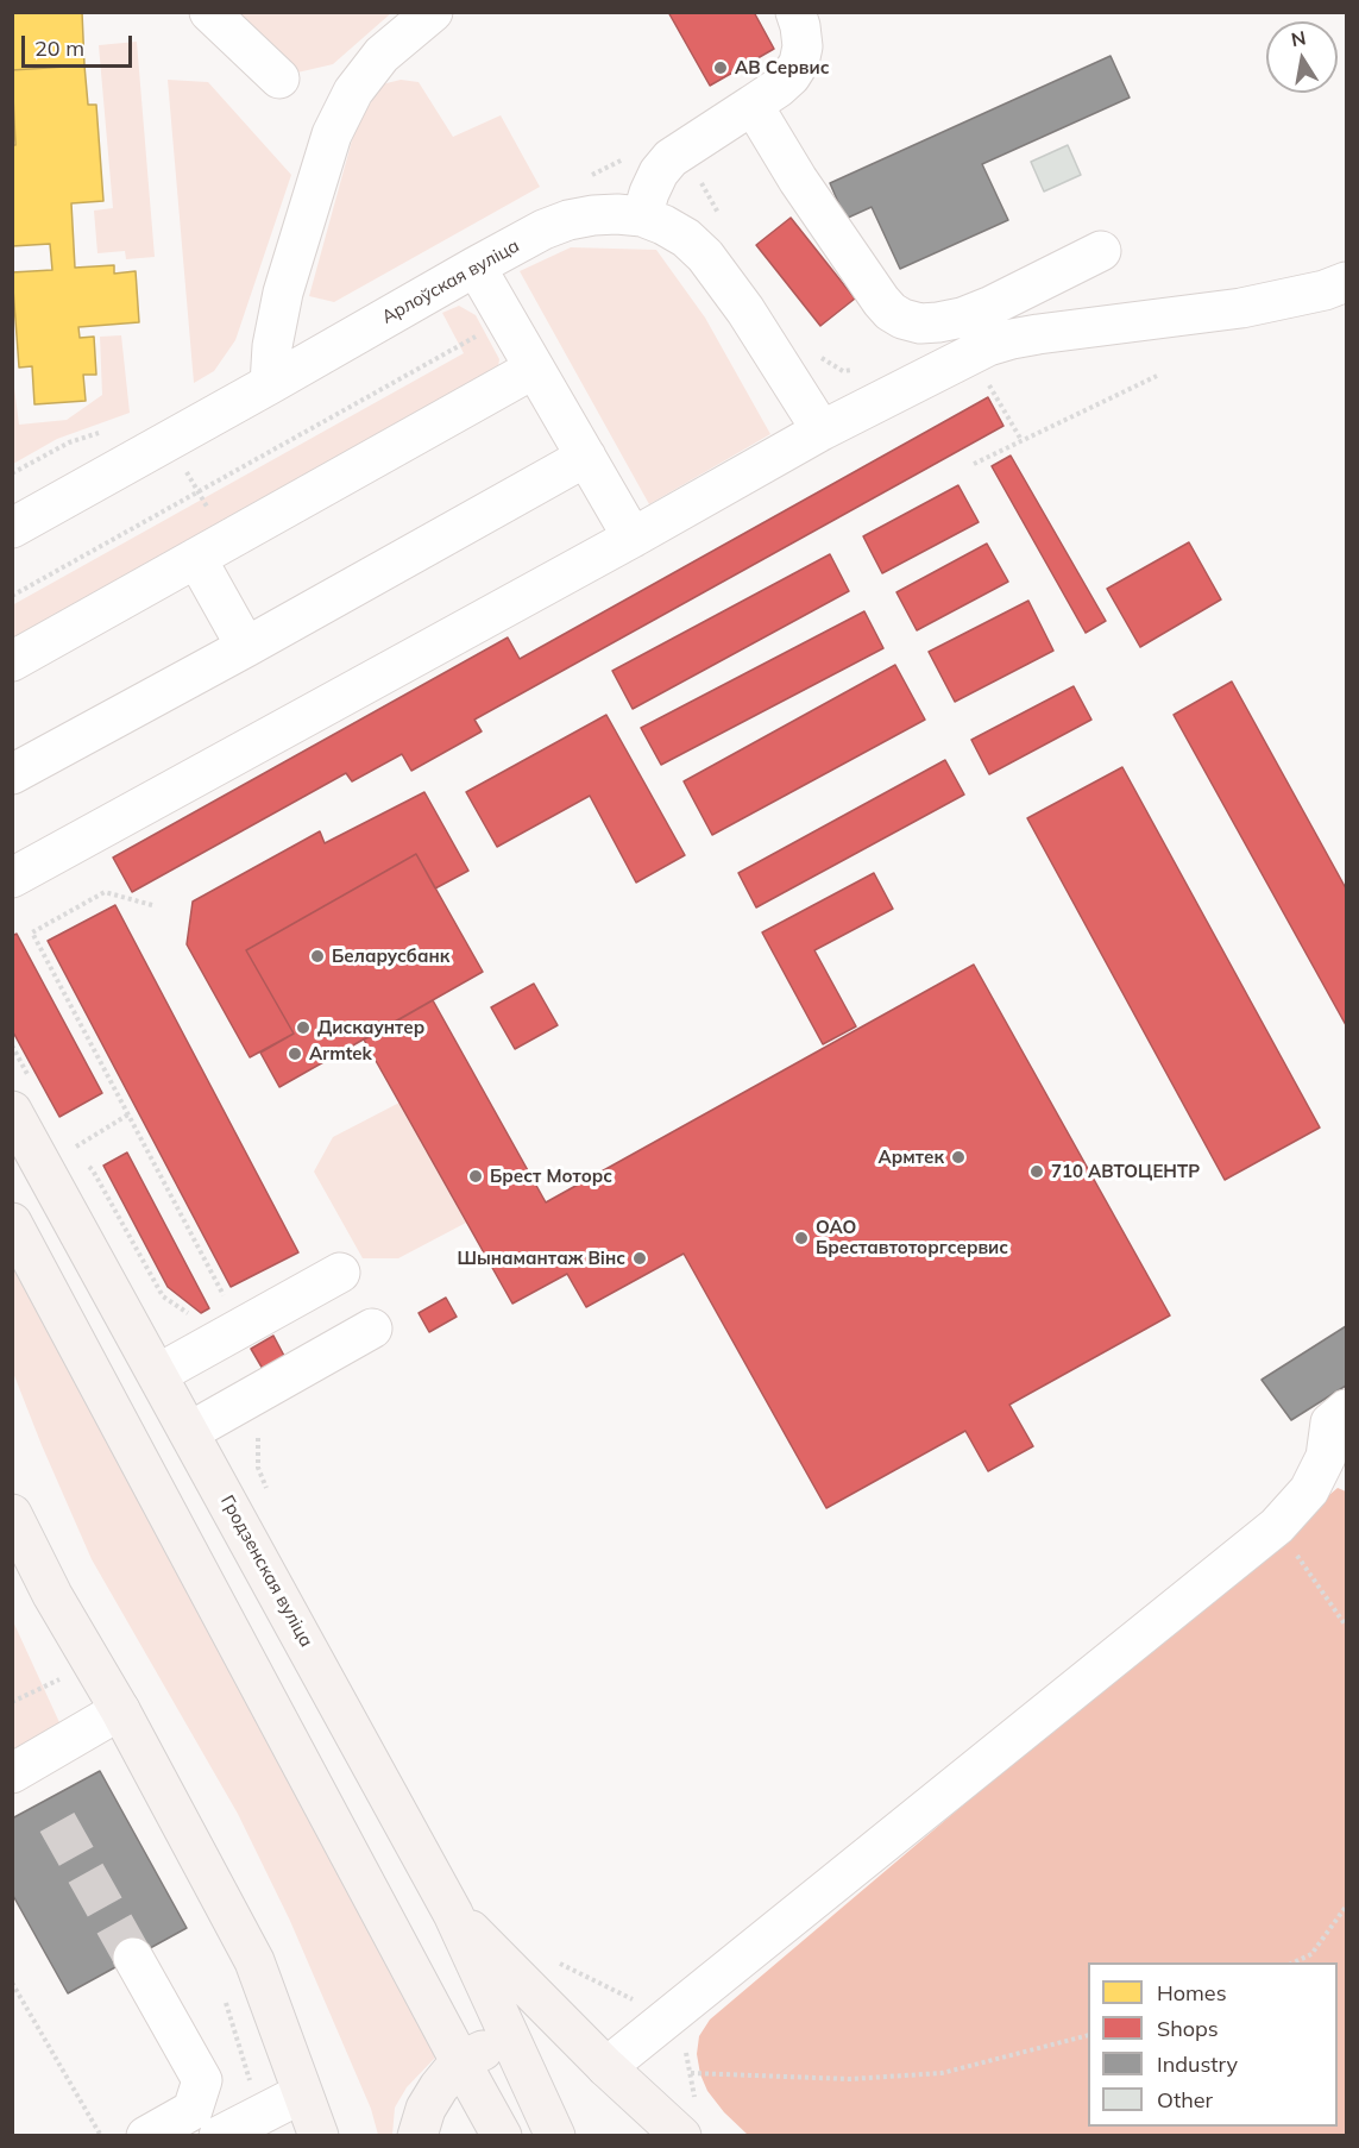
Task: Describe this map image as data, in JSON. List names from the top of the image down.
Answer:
{
  "streets": {
    "main road": ["Гродзенская вуліца"],
    "street": ["Арлоўская вуліца"]
  },
  "places": [
    "АВ Сервис",
    "Беларусбанк",
    "Дискаунтер",
    "Armtek",
    "Армтек",
    "710 АВТОЦЕНТР",
    "Брест Моторс",
    "ОАО Бреставтоторгсервис",
    "Шынамантаж Вінс"
  ],
  "legend": [
    "Homes",
    "Shops",
    "Industry",
    "Other"
  ],
  "scale_bar": "20 m",
  "north": "top"
}
